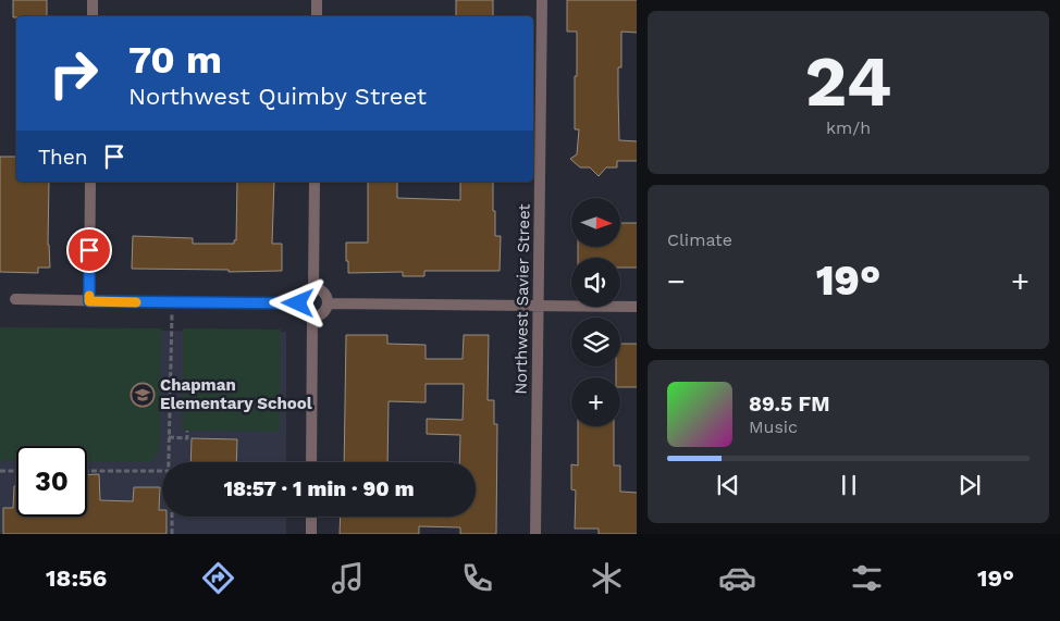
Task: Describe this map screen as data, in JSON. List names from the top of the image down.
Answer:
{
  "streets": {
    "street": ["Northwest Savier Street"]
  },
  "places": {
    "school or university": ["Chapman Elementary School"]
  },
  "north": "right",
  "page": {
    "tile": [
      ["24", "km/h"],
      "Climate"
    ],
    "turn": ["70 m", "Northwest Quimby Street"],
    "then": "Then",
    "map_buttons": "+",
    "heat": ["−", "19°", "+"],
    "song": ["89.5 FM", "Music"],
    "limit": "30",
    "trip": "18:57 · 1 min · 90 m",
    "tabs": ["18:56", "19°"]
  }
}
